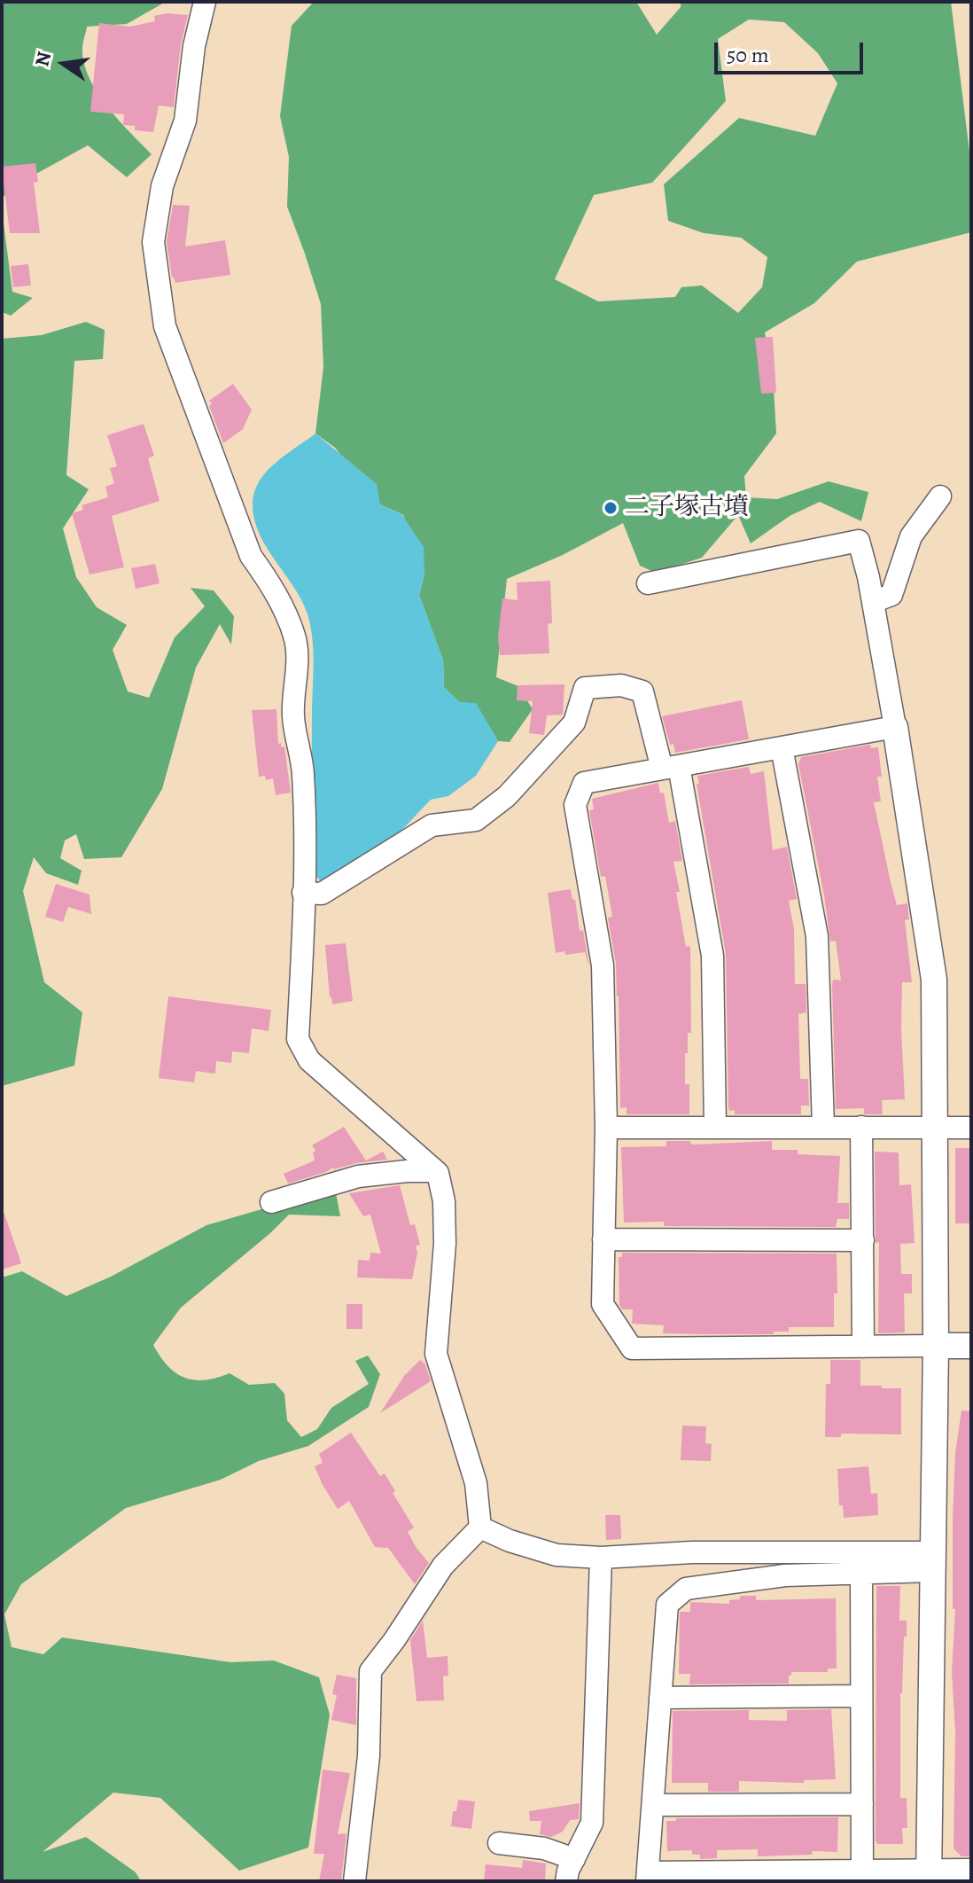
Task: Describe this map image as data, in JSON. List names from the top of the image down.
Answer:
{
  "places": ["二子塚古墳"],
  "scale_bar": "50 m",
  "north": "left"
}
